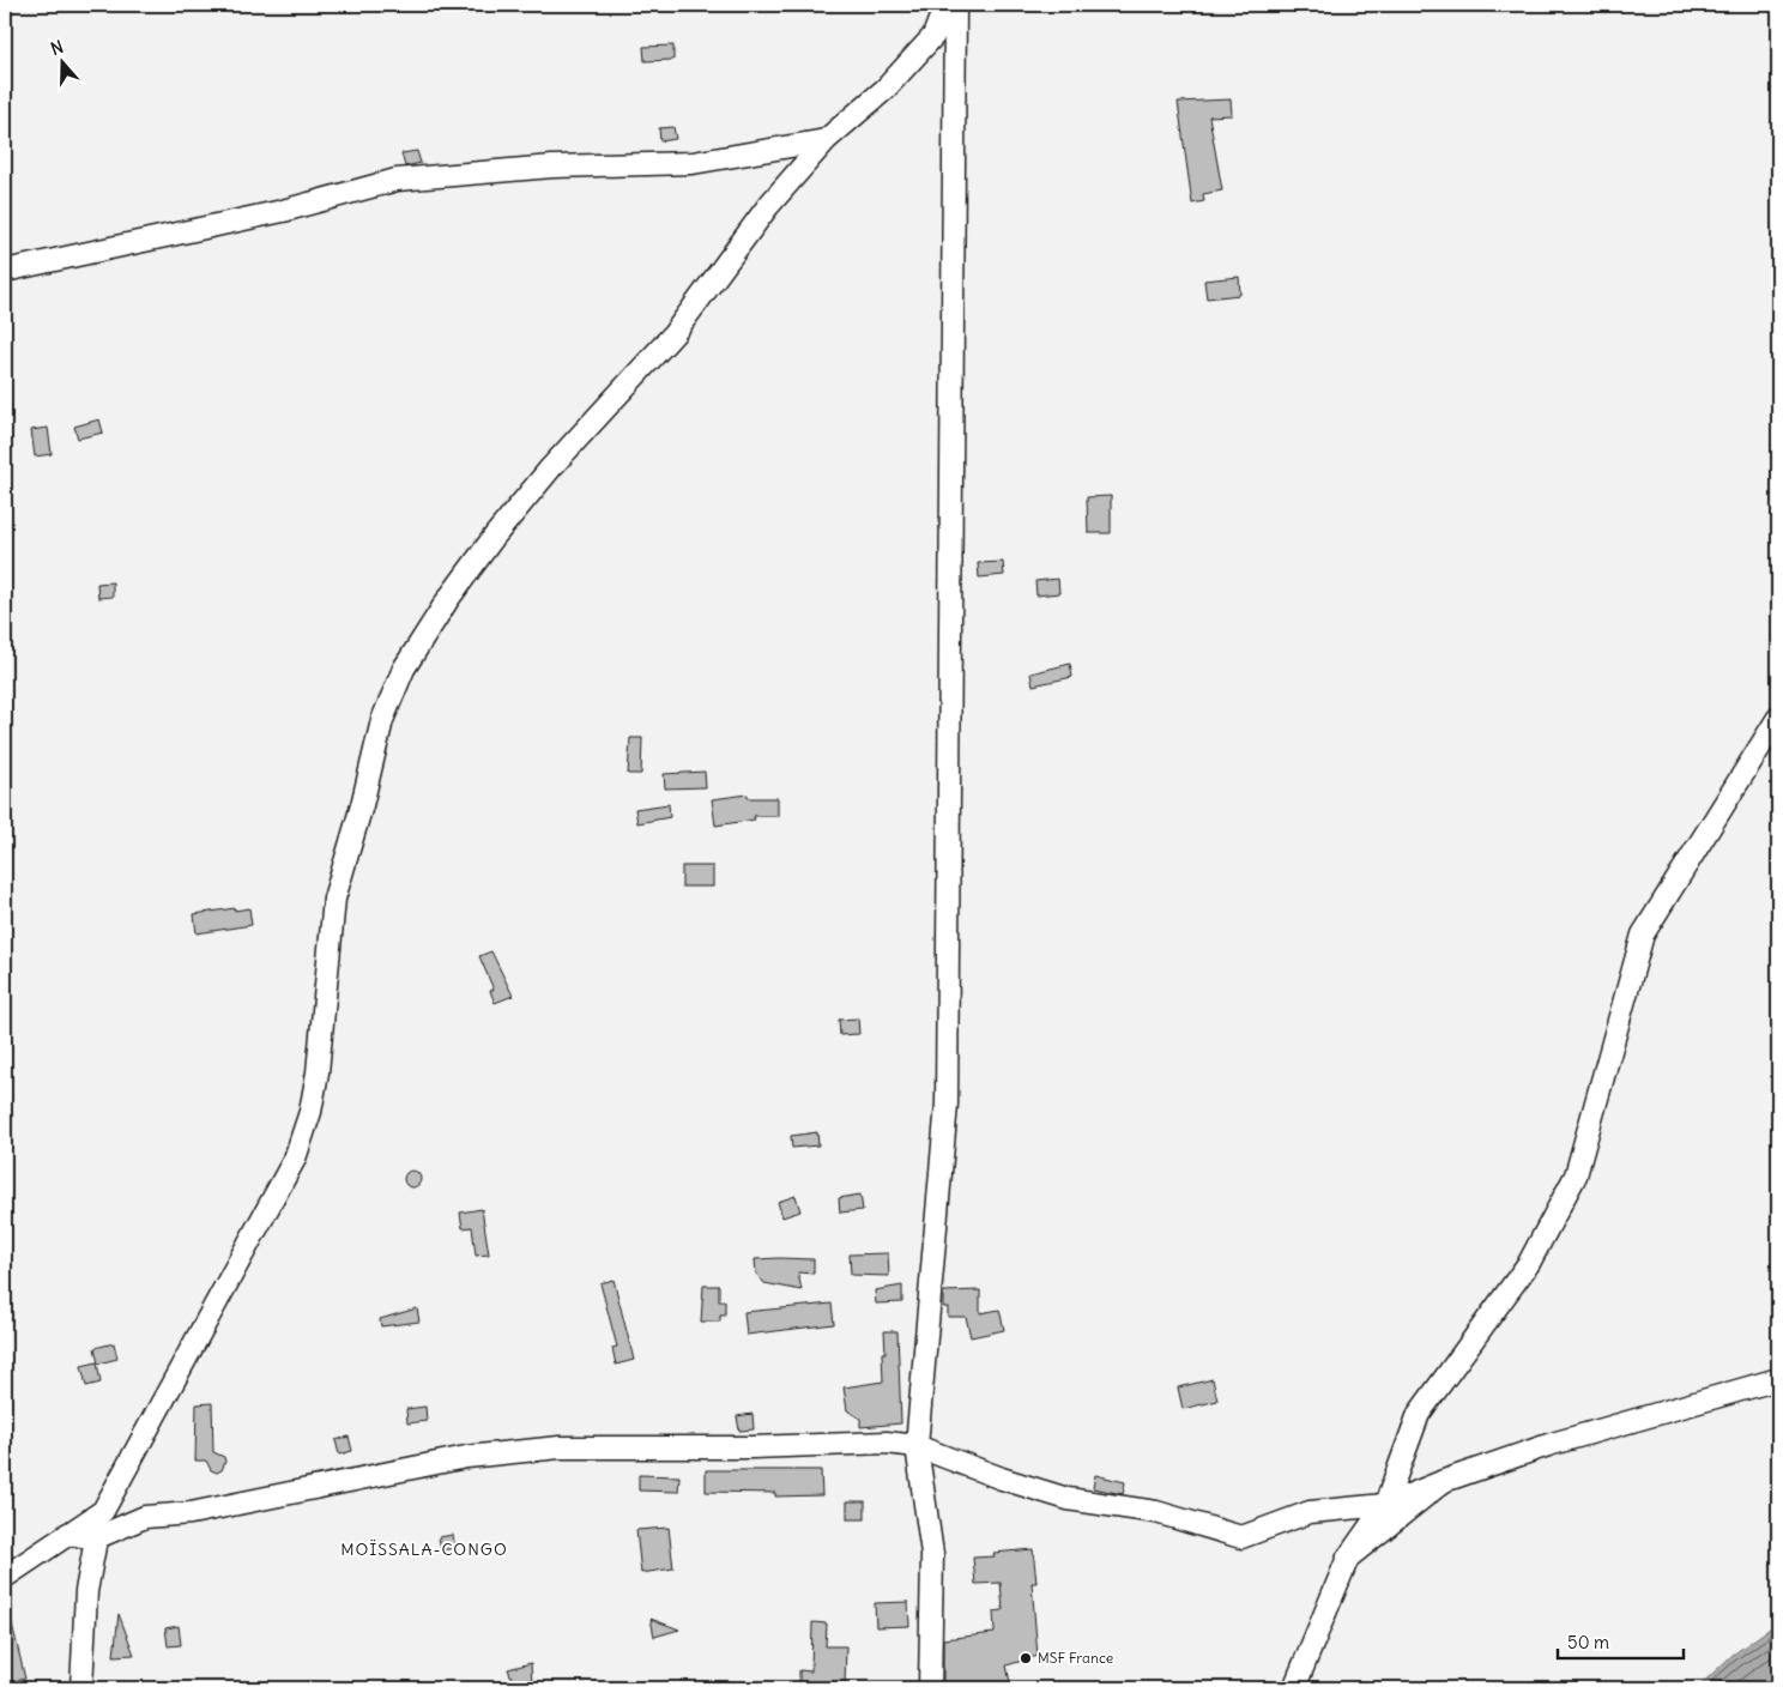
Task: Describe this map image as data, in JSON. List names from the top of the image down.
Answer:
{
  "districts": ["MOÏSSALA-CONGO"],
  "places": ["MSF France"],
  "scale_bar": "50 m",
  "north": "top"
}
